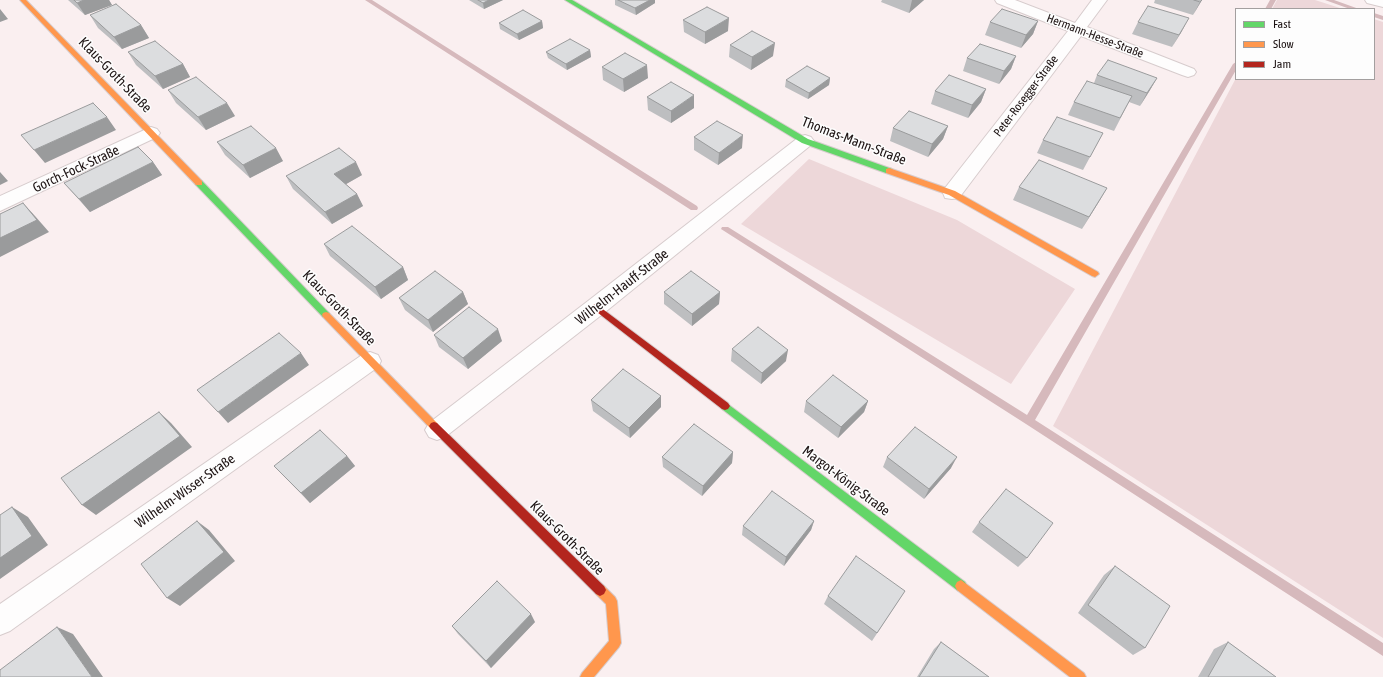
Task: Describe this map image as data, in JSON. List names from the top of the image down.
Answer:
{
  "streets": {
    "street": [
      "Hermann-Hesse-Straße",
      "Klaus-Groth-Straße",
      "Peter-Rosegger-Straße",
      "Thomas-Mann-Straße",
      "Gorch-Fock-Straße",
      "Wilhelm-Hauff-Straße",
      "Margot-König-Straße",
      "Wilhelm-Wisser-Straße"
    ]
  },
  "crossings": [
    ["Hermann-Hesse-Straße", "Peter-Rosegger-Straße"],
    ["Klaus-Groth-Straße", "Gorch-Fock-Straße"],
    ["Klaus-Groth-Straße", "Wilhelm-Hauff-Straße"],
    ["Klaus-Groth-Straße", "Wilhelm-Wisser-Straße"],
    ["Peter-Rosegger-Straße", "Thomas-Mann-Straße"],
    ["Thomas-Mann-Straße", "Wilhelm-Hauff-Straße"],
    ["Wilhelm-Hauff-Straße", "Margot-König-Straße"]
  ],
  "legend": ["Fast", "Slow", "Jam"]
}
